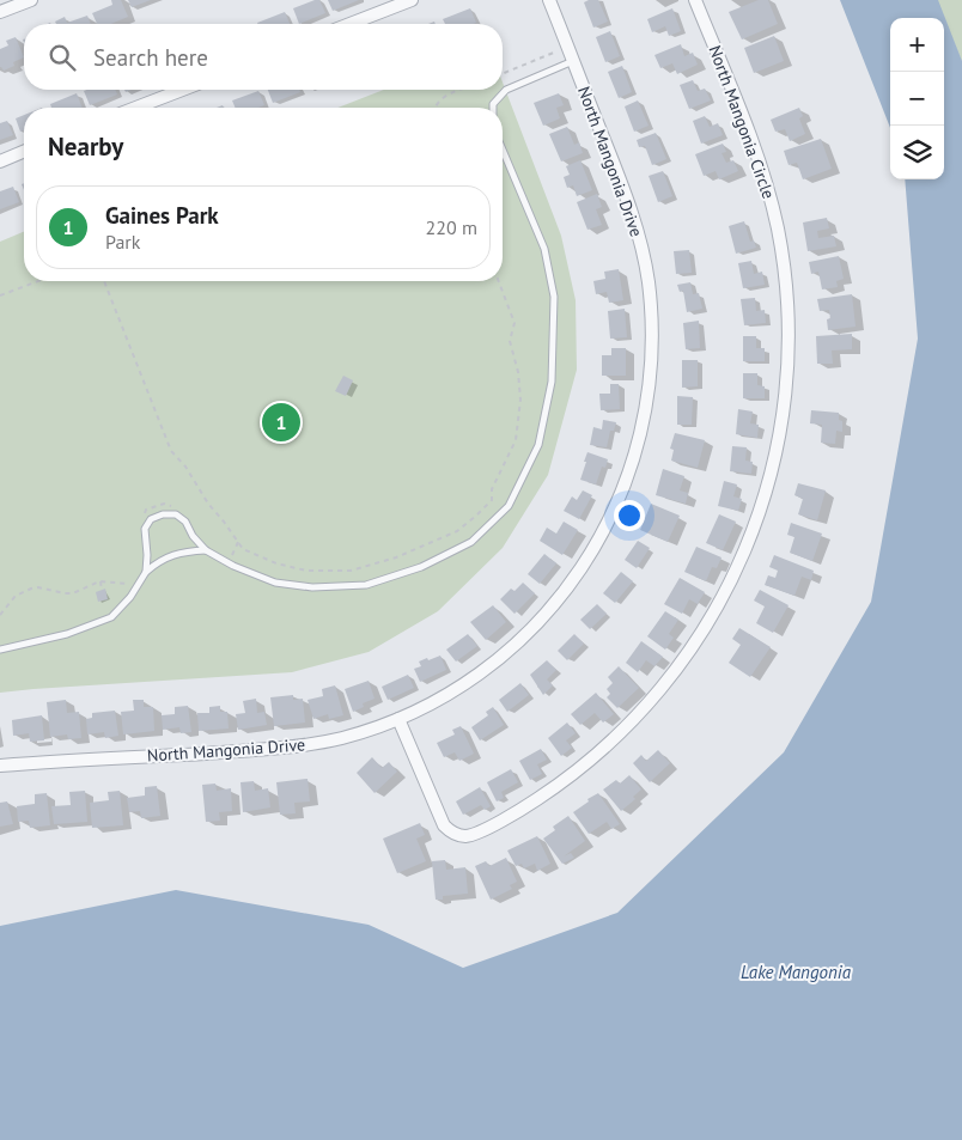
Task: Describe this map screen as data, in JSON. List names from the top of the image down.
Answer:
{
  "streets": {
    "street": ["North Mangonia Circle", "North Mangonia Drive"]
  },
  "crossings": [
    ["North Mangonia Circle", "North Mangonia Drive"]
  ],
  "water": ["Lake Mangonia"],
  "page": {
    "map_buttons": ["+", "−"],
    "search": "Search here",
    "heading": "Nearby",
    "list": [
      {
        "mark": "1",
        "name": "Gaines Park",
        "note": "Park",
        "value": "220 m"
      }
    ],
    "pins": "1"
  }
}
